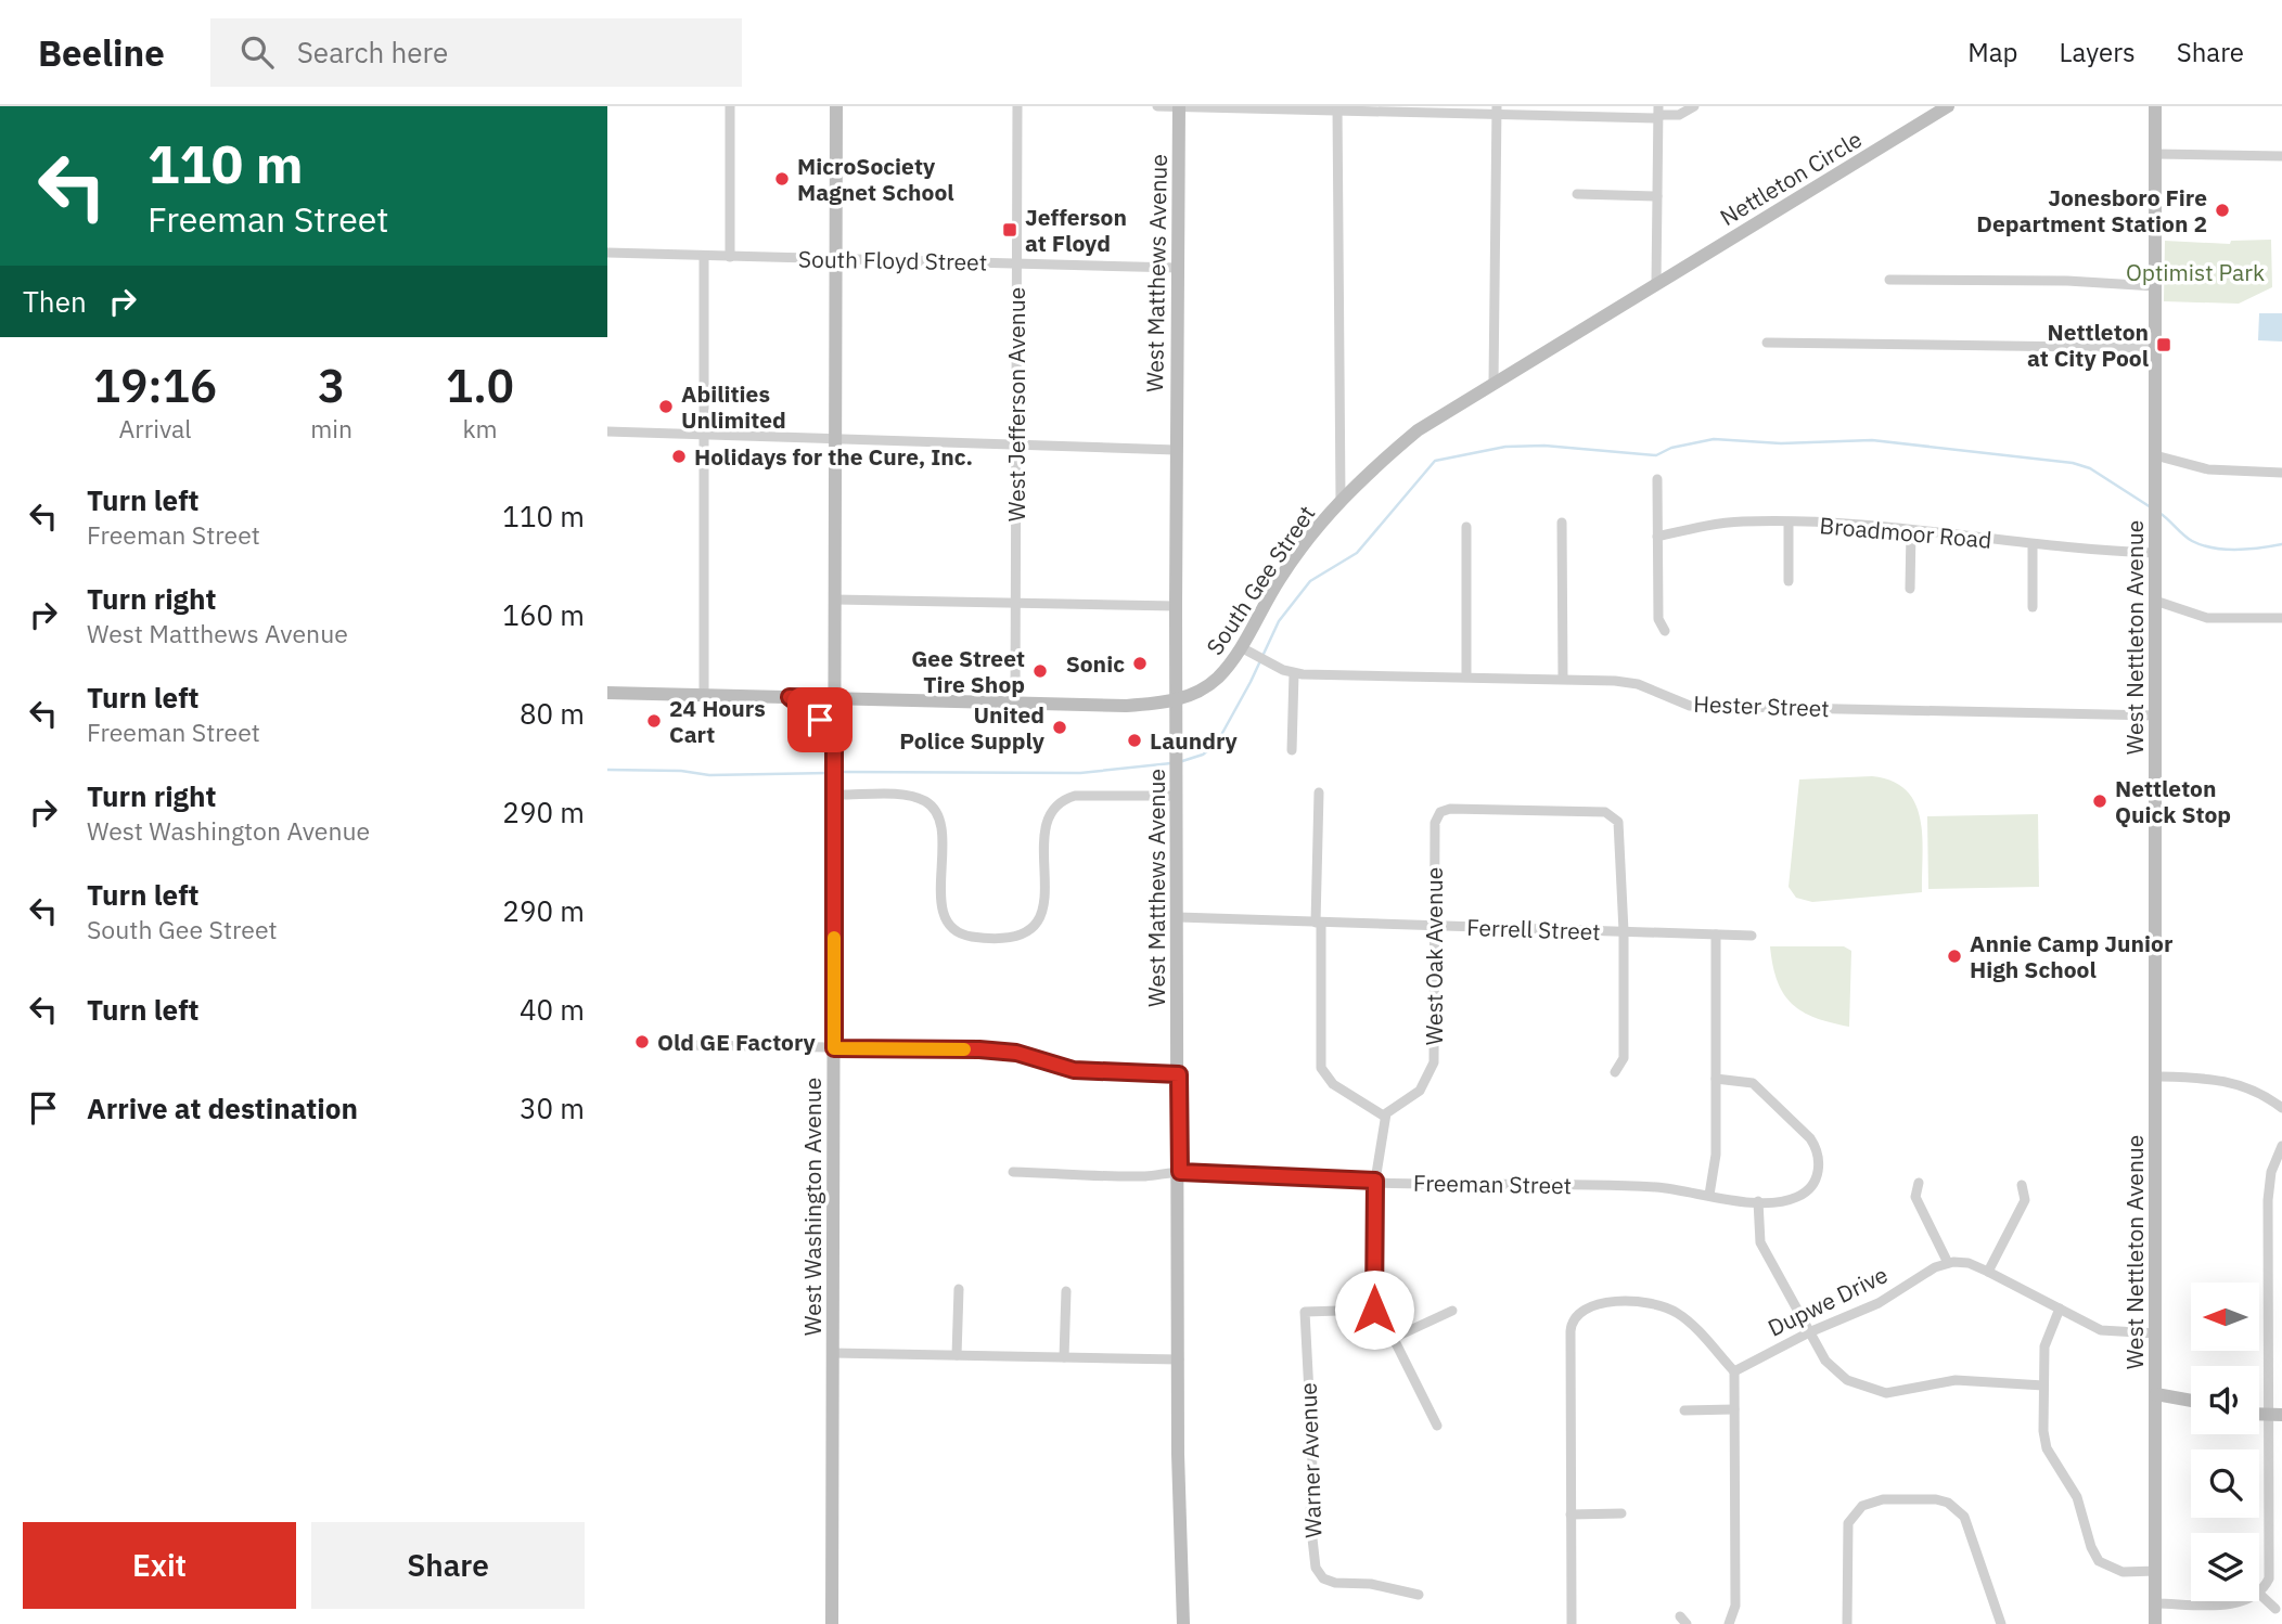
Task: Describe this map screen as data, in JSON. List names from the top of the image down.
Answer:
{
  "streets": {
    "street": [
      "Nettleton Circle",
      "South Floyd Street",
      "West Matthews Avenue",
      "West Jefferson Avenue",
      "Broadmoor Road",
      "South Gee Street",
      "West Nettleton Avenue",
      "Hester Street",
      "Ferrell Street",
      "West Oak Avenue",
      "Freeman Street",
      "West Washington Avenue",
      "Dupwe Drive",
      "Warner Avenue"
    ]
  },
  "crossings": [
    ["Nettleton Circle", "South Gee Street"],
    ["South Floyd Street", "West Matthews Avenue"],
    ["South Floyd Street", "West Jefferson Avenue"],
    ["South Floyd Street", "West Washington Avenue"],
    ["West Matthews Avenue", "South Gee Street"],
    ["West Matthews Avenue", "Ferrell Street"],
    ["West Matthews Avenue", "Freeman Street"],
    ["West Jefferson Avenue", "South Gee Street"],
    ["Broadmoor Road", "West Nettleton Avenue"],
    ["South Gee Street", "Hester Street"],
    ["South Gee Street", "West Washington Avenue"],
    ["West Nettleton Avenue", "Hester Street"],
    ["Ferrell Street", "West Oak Avenue"]
  ],
  "parks": ["Optimist Park"],
  "places": {
    "other": [
      "MicroSociety Magnet School",
      "Jonesboro Fire Department Station 2",
      "Abilities Unlimited",
      "Holidays for the Cure, Inc.",
      "Sonic",
      "Gee Street Tire Shop",
      "24 Hours Cart",
      "United Police Supply",
      "Laundry",
      "Nettleton Quick Stop",
      "Annie Camp Junior High School",
      "Old GE Factory"
    ],
    "transit": ["Jefferson at Floyd", "Nettleton at City Pool"]
  },
  "north": "left",
  "page": {
    "header": "Beeline",
    "search": "Search here",
    "nav": ["Map", "Layers", "Share"],
    "turn": ["110 m", "Freeman Street"],
    "then": "Then",
    "eta": [
      "19:16",
      "Arrival",
      "3",
      "min",
      "1.0",
      "km"
    ],
    "list": [
      {
        "name": "Turn left",
        "note": "Freeman Street",
        "value": "110 m"
      },
      {
        "name": "Turn right",
        "note": "West Matthews Avenue",
        "value": "160 m"
      },
      {
        "name": "Turn left",
        "note": "Freeman Street",
        "value": "80 m"
      },
      {
        "name": "Turn right",
        "note": "West Washington Avenue",
        "value": "290 m"
      },
      {
        "name": "Turn left",
        "note": "South Gee Street",
        "value": "290 m"
      },
      {
        "name": "Turn left",
        "value": "40 m"
      },
      {
        "name": "Arrive at destination",
        "value": "30 m"
      }
    ],
    "buttons": ["Exit", "Share"]
  }
}
